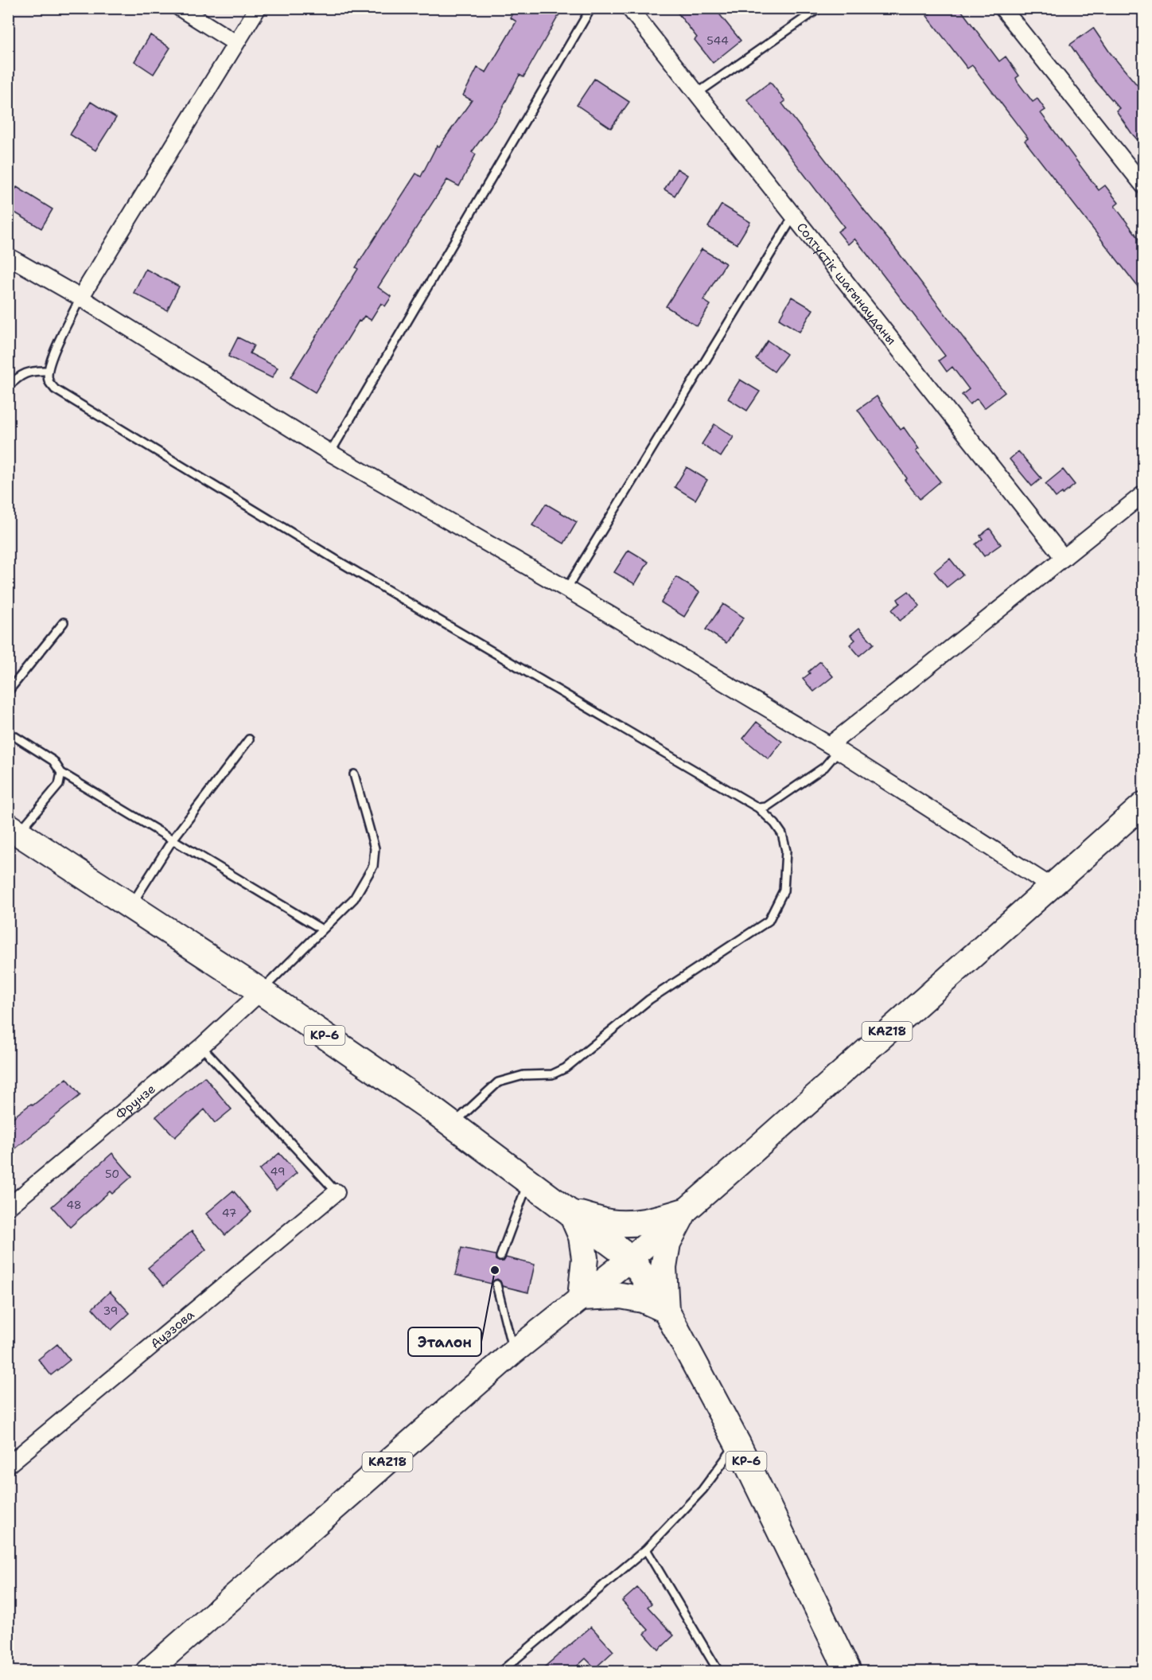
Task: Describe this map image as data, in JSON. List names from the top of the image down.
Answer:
{
  "streets": {
    "highway": ["KP-6"],
    "main road": ["KAZ18"],
    "street": ["Солтүстік шағынауданы", "Фрунзе", "Ауэзова"]
  },
  "crossings": [
    ["KAZ18", "KP-6"],
    ["KP-6", "Фрунзе"]
  ],
  "places": ["Эталон"],
  "house_numbers": [
    "544",
    "49",
    "50",
    "48",
    "47",
    "39"
  ]
}
